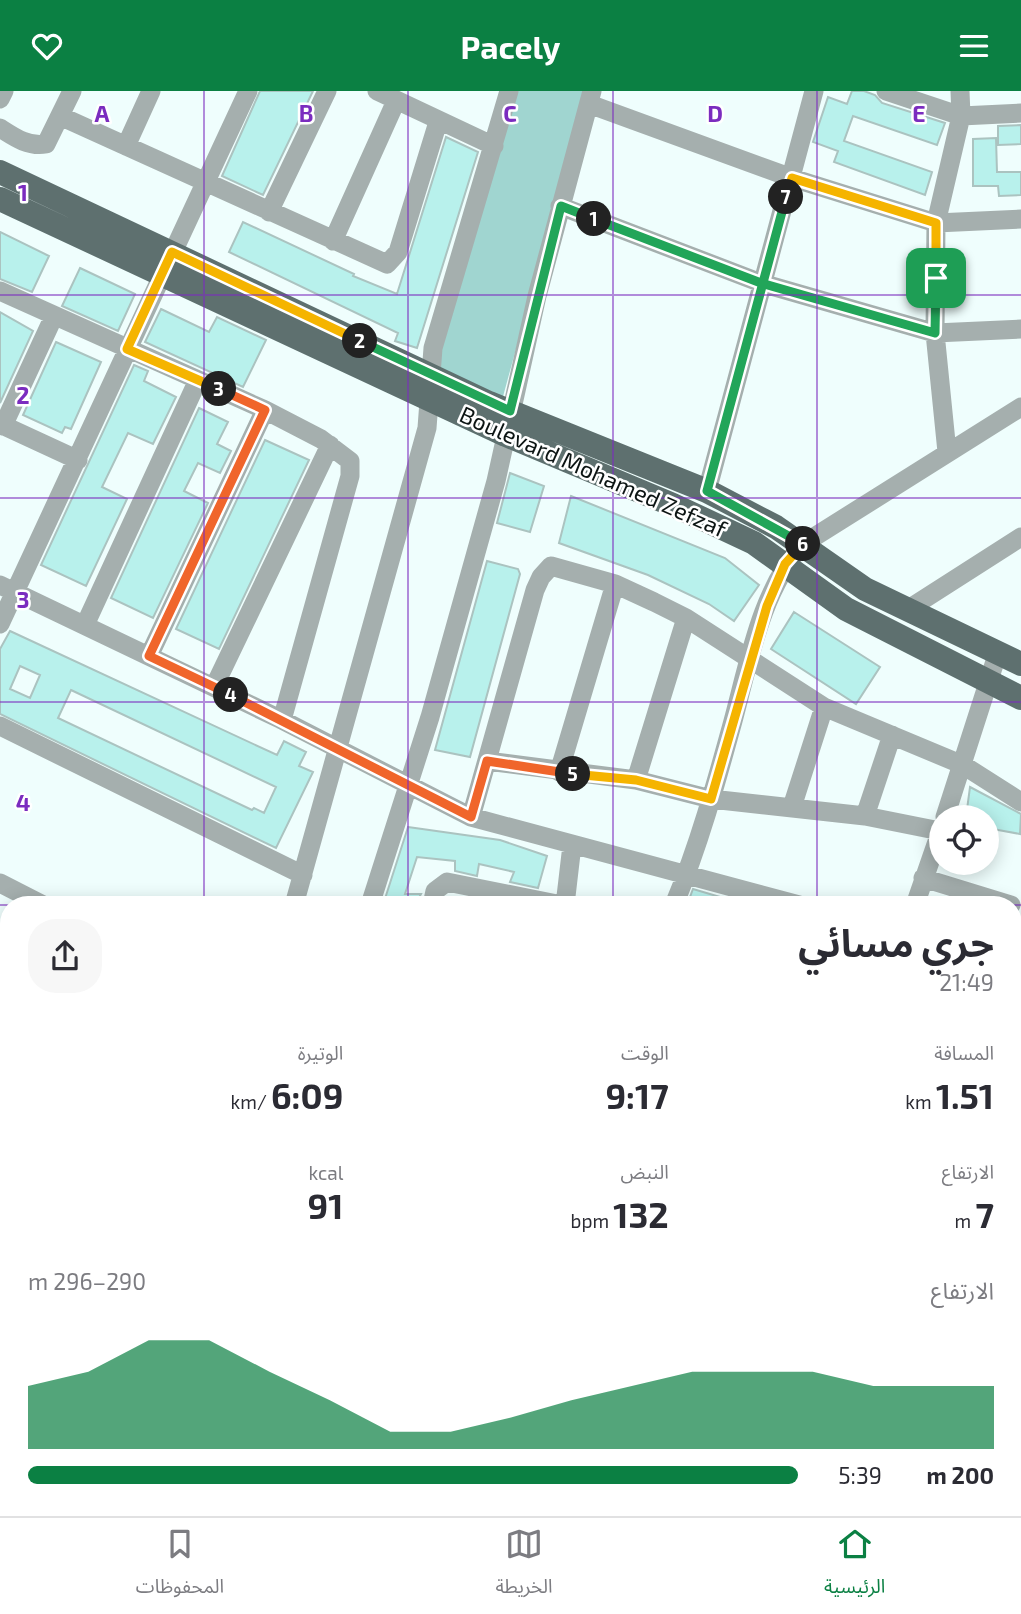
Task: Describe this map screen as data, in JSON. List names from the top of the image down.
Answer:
{
  "streets": {
    "main road": ["Boulevard Mohamed Zefzaf"]
  },
  "page": {
    "header": "Pacely",
    "pins": [
      "7",
      "1",
      "2",
      "3",
      "6",
      "4",
      "5"
    ],
    "heading": ["جري مسائي", "21:49"],
    "stats": [
      ["المسافة", "1.51 km"],
      ["الوقت", "9:17"],
      ["الوتيرة", "6:09 /km"],
      ["الارتفاع", "7 m"],
      ["النبض", "132 bpm"],
      ["kcal", "91"]
    ],
    "chart": ["الارتفاع", "290–296 m"],
    "list": [
      {
        "name": "200 m",
        "note": "5:39"
      }
    ],
    "tabs": ["الرئيسية", "الخريطة", "المحفوظات"]
  },
  "grid": {
    "columns": [
      "A",
      "B",
      "C",
      "D",
      "E"
    ],
    "rows": [
      "1",
      "2",
      "3",
      "4"
    ]
  }
}
